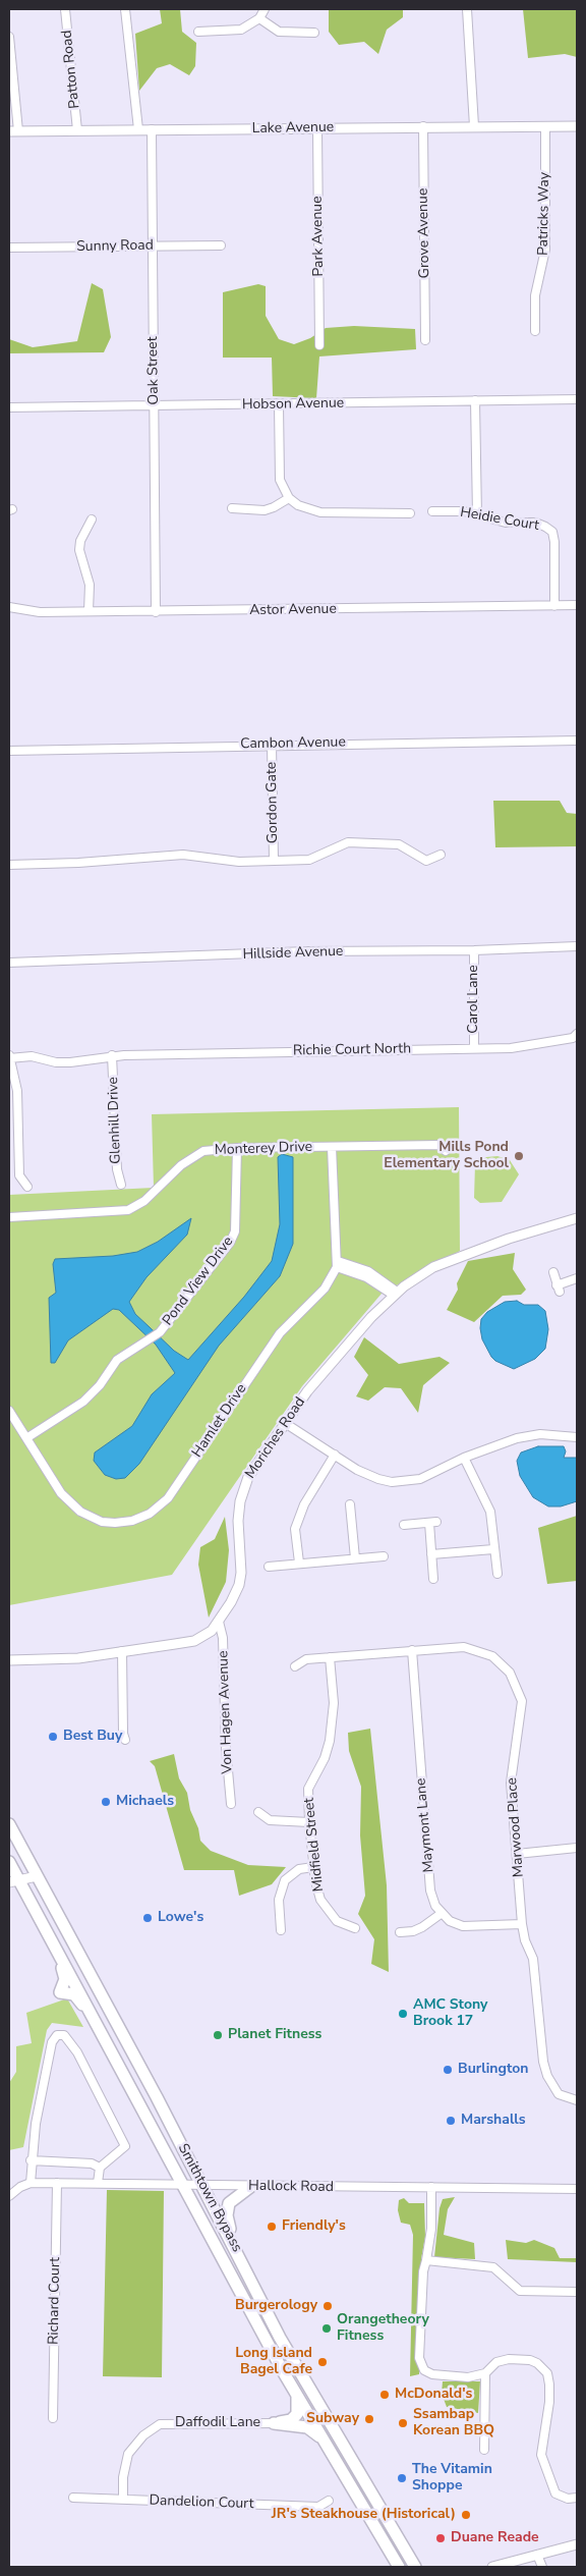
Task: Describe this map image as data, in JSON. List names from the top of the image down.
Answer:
{
  "streets": {
    "highway": ["Smithtown Bypass"],
    "main road": ["Lake Avenue", "Moriches Road"],
    "street": [
      "Patton Road",
      "Patricks Way",
      "Grove Avenue",
      "Park Avenue",
      "Sunny Road",
      "Oak Street",
      "Hobson Avenue",
      "Heidie Court",
      "Astor Avenue",
      "Cambon Avenue",
      "Gordon Gate",
      "Hillside Avenue",
      "Carol Lane",
      "Richie Court North",
      "Glenhill Drive",
      "Monterey Drive",
      "Pond View Drive",
      "Hamlet Drive",
      "Von Hagen Avenue",
      "Maymont Lane",
      "Marwood Place",
      "Midfield Street",
      "Hallock Road",
      "Richard Court",
      "Daffodil Lane",
      "Dandelion Court"
    ]
  },
  "crossings": [
    ["Patton Road", "Lake Avenue"],
    ["Lake Avenue", "Patricks Way"],
    ["Lake Avenue", "Grove Avenue"],
    ["Lake Avenue", "Park Avenue"],
    ["Lake Avenue", "Oak Street"],
    ["Sunny Road", "Oak Street"],
    ["Oak Street", "Hobson Avenue"],
    ["Oak Street", "Astor Avenue"],
    ["Heidie Court", "Astor Avenue"],
    ["Cambon Avenue", "Gordon Gate"],
    ["Hillside Avenue", "Carol Lane"],
    ["Carol Lane", "Richie Court North"],
    ["Richie Court North", "Glenhill Drive"],
    ["Monterey Drive", "Pond View Drive"],
    ["Pond View Drive", "Hamlet Drive"],
    ["Moriches Road", "Von Hagen Avenue"],
    ["Maymont Lane", "Marwood Place"],
    ["Marwood Place", "Midfield Street"],
    ["Hallock Road", "Smithtown Bypass"],
    ["Hallock Road", "Richard Court"],
    ["Daffodil Lane", "Dandelion Court"]
  ],
  "places": [
    "Mills Pond Elementary School",
    "Best Buy",
    "Michaels",
    "Lowe's",
    "AMC Stony Brook 17",
    "Planet Fitness",
    "Burlington",
    "Marshalls",
    "Friendly's",
    "Burgerology",
    "Orangetheory Fitness",
    "Long Island Bagel Cafe",
    "McDonald's",
    "Subway",
    "Ssambap Korean BBQ",
    "The Vitamin Shoppe",
    "JR's Steakhouse (Historical)",
    "Duane Reade"
  ]
}
